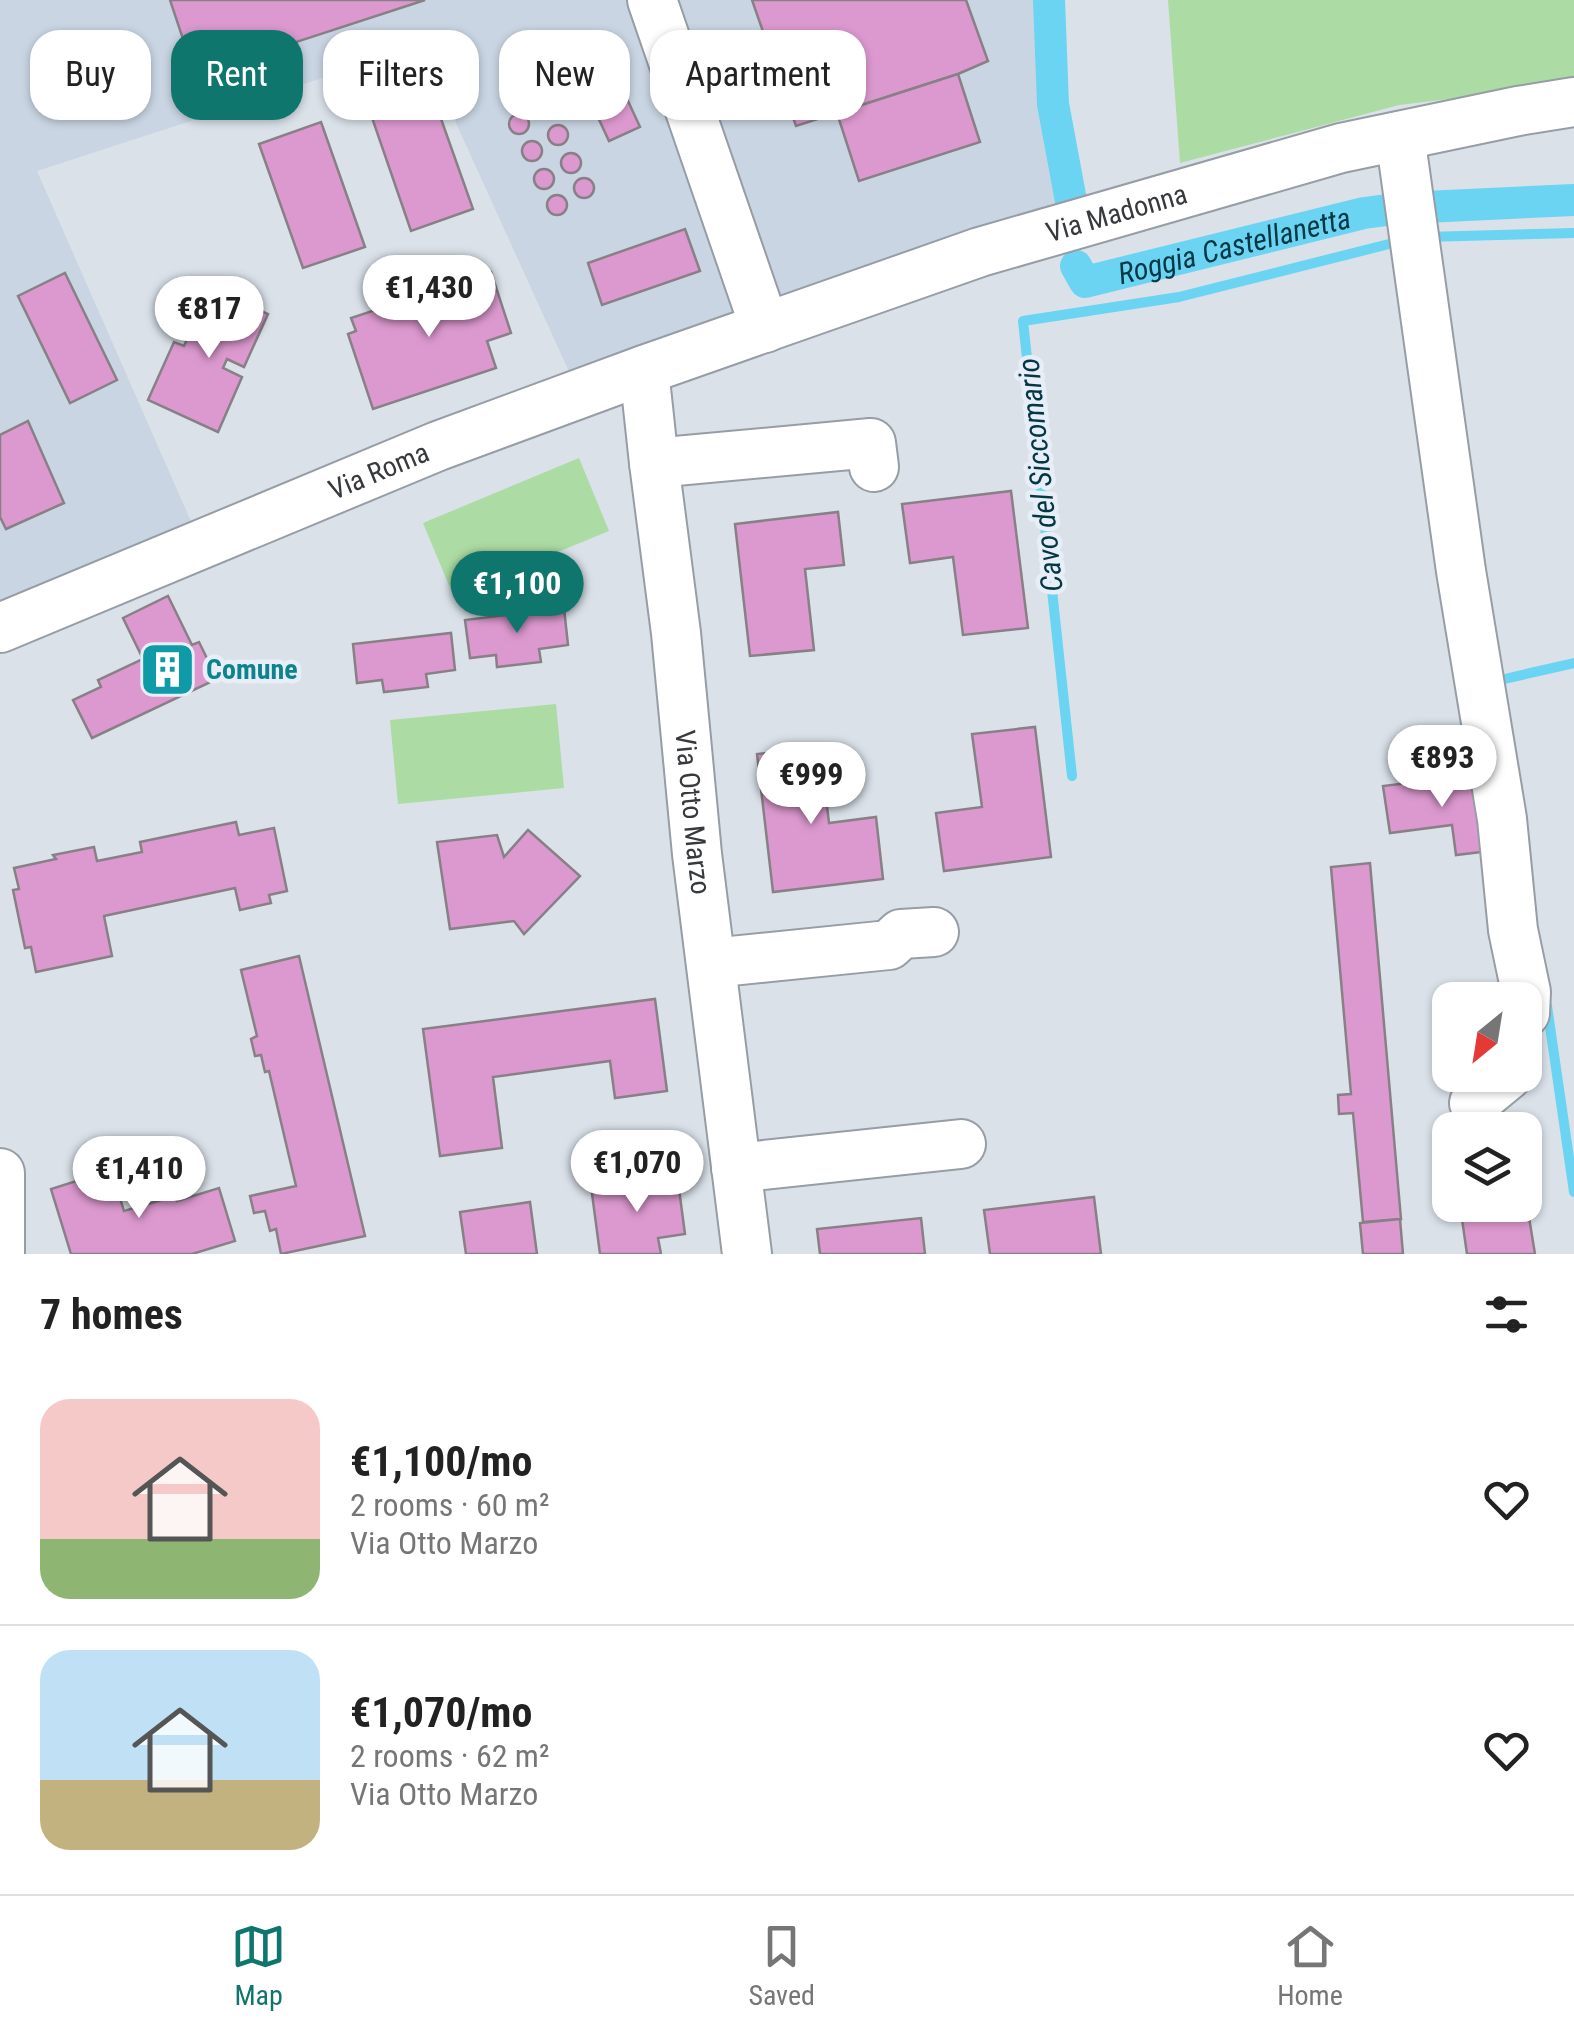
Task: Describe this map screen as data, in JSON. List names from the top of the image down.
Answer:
{
  "streets": {
    "street": ["Via Madonna", "Via Roma", "Via Otto Marzo"]
  },
  "crossings": [
    ["Via Madonna", "Via Roma"],
    ["Via Roma", "Via Otto Marzo"]
  ],
  "water": ["Roggia Castellanetta", "Cavo del Siccomario"],
  "places": {
    "building": ["Comune"]
  },
  "north": "bottom left",
  "page": {
    "chip": [
      "Buy",
      "Rent",
      "Filters",
      "New",
      "Apartment"
    ],
    "price": [
      "€1,430",
      "€817",
      "€1,100",
      "€893",
      "€999",
      "€1,070",
      "€1,410"
    ],
    "heading": "7 homes",
    "list": [
      {
        "name": "€1,100/mo",
        "note": "2 rooms · 60 m² · Via Otto Marzo"
      },
      {
        "name": "€1,070/mo",
        "note": "2 rooms · 62 m² · Via Otto Marzo"
      }
    ],
    "tabs": ["Map", "Saved", "Home"]
  }
}
